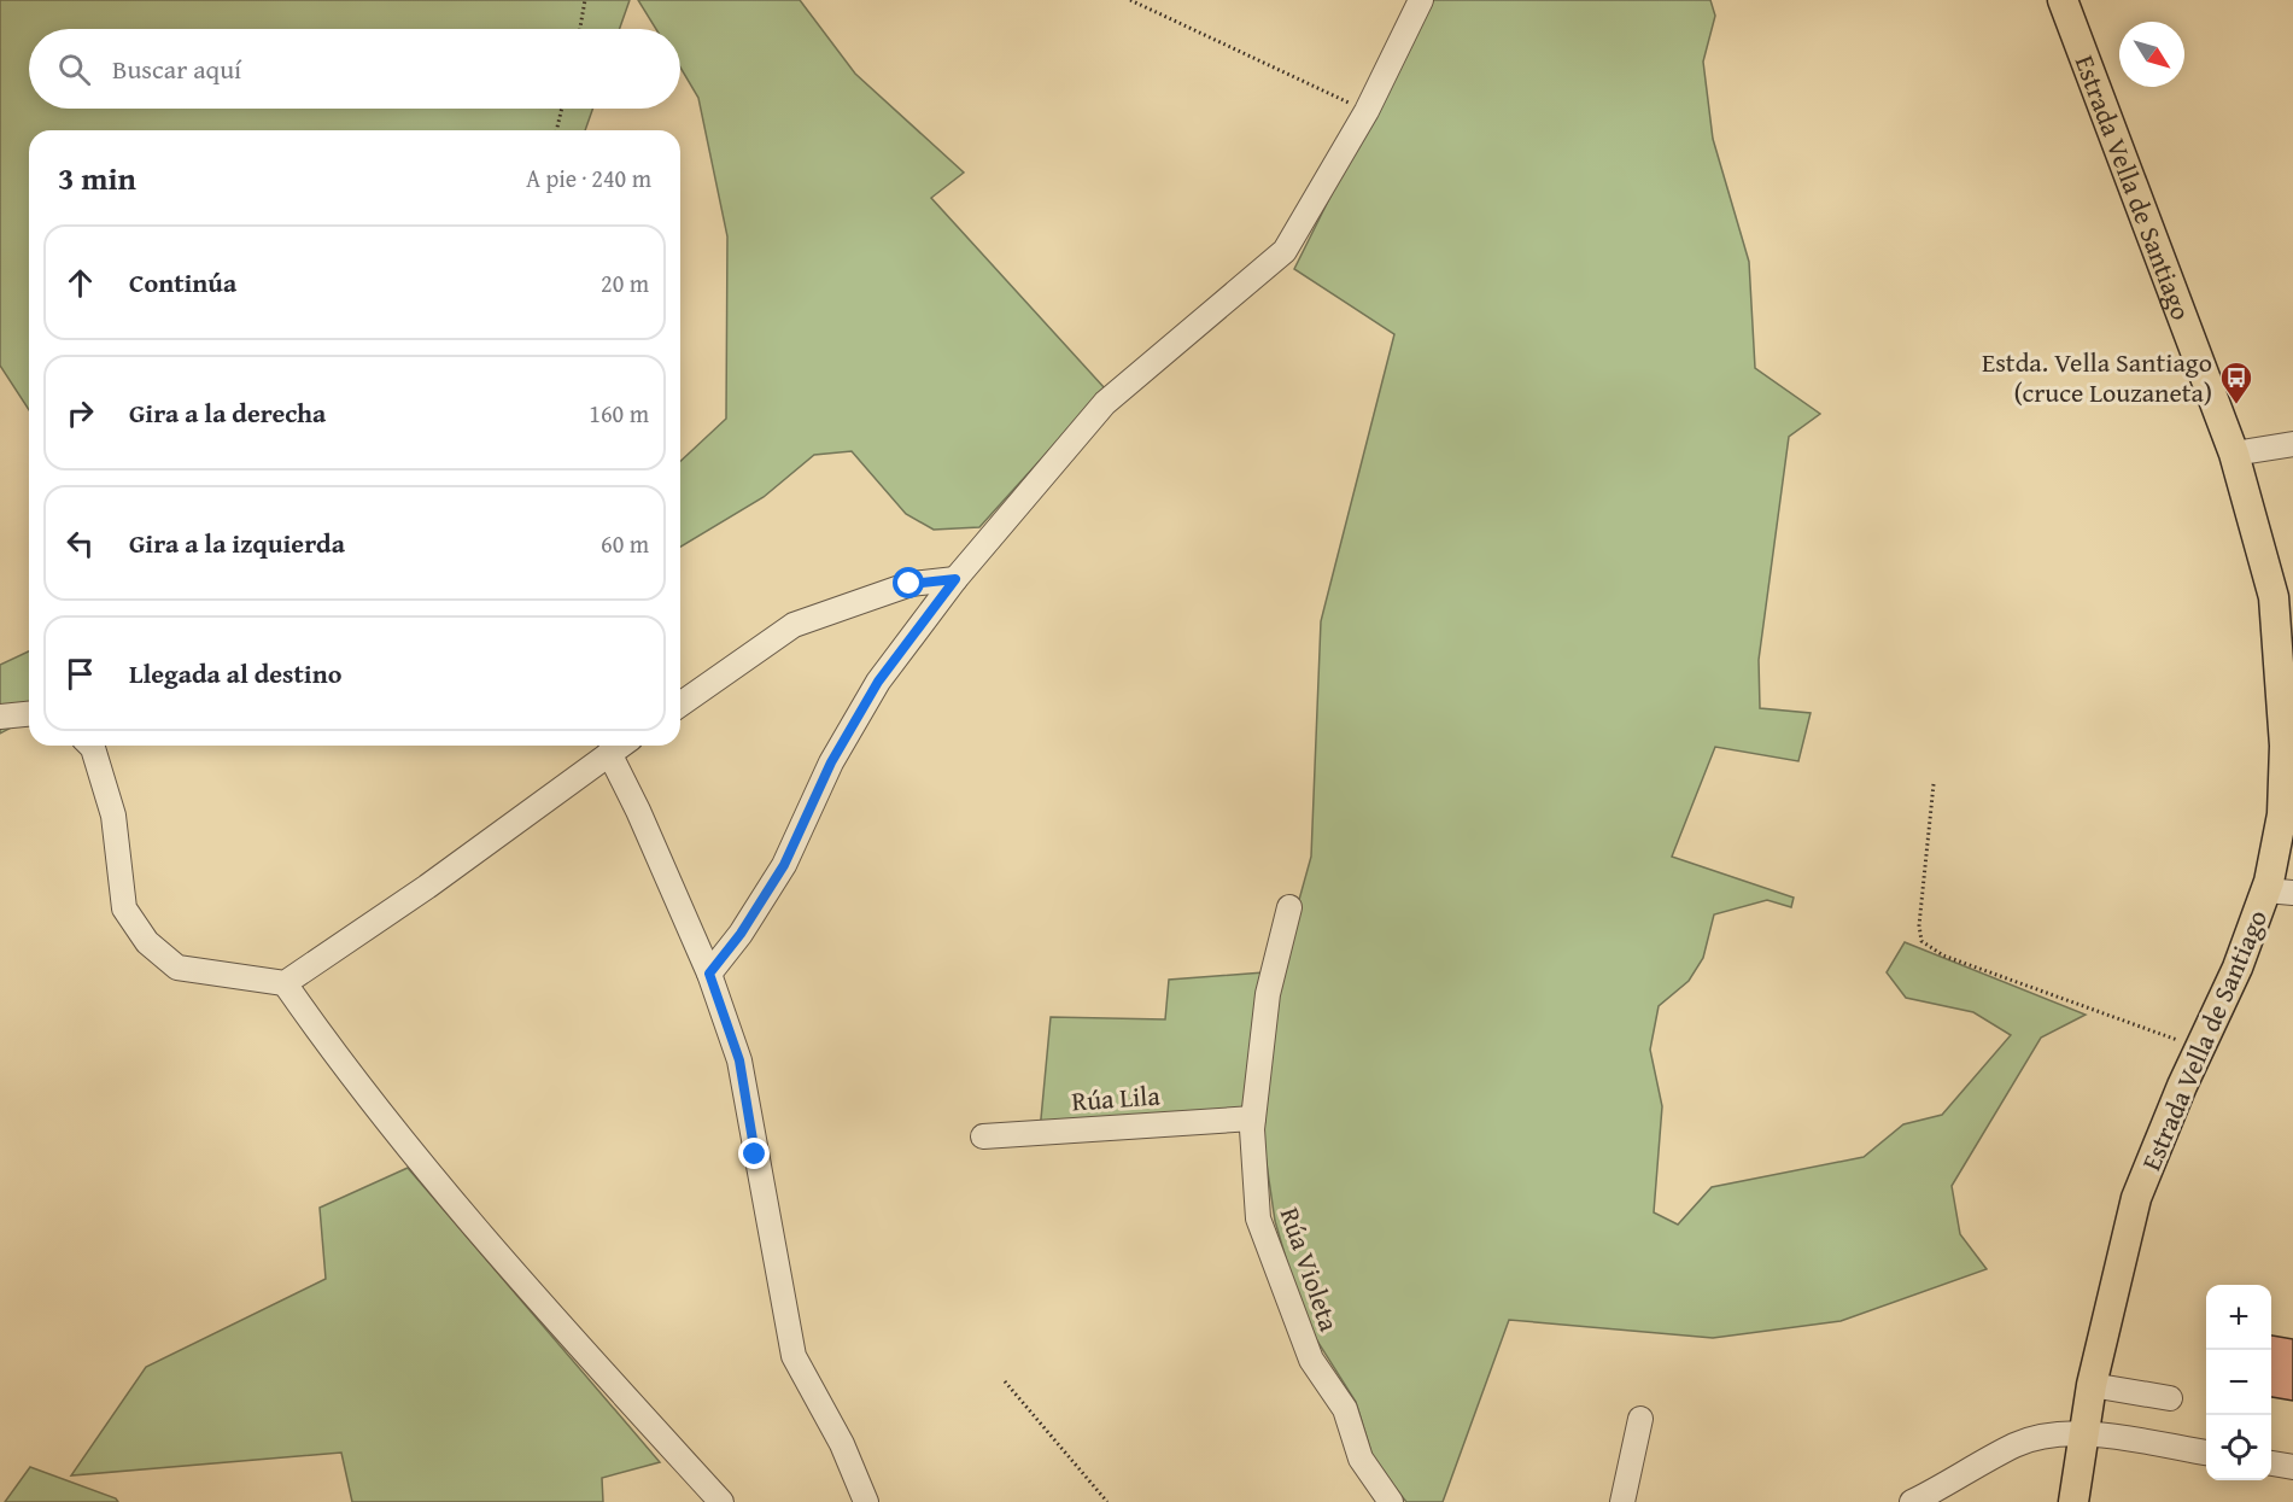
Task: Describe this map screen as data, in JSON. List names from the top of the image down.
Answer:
{
  "streets": {
    "main road": ["Estrada Vella de Santiago"],
    "street": ["Rúa Lila", "Rúa Violeta"]
  },
  "crossings": [
    ["Rúa Lila", "Rúa Violeta"]
  ],
  "places": {
    "bus stop": ["Estda. Vella Santiago (cruce Louzaneta)"]
  },
  "north": "bottom right",
  "page": {
    "search": "Buscar aquí",
    "heading": ["3 min", "A pie · 240 m"],
    "list": [
      ["Continúa", "20 m"],
      ["Gira a la derecha", "160 m"],
      ["Gira a la izquierda", "60 m"],
      "Llegada al destino"
    ],
    "map_buttons": ["+", "−"]
  }
}
